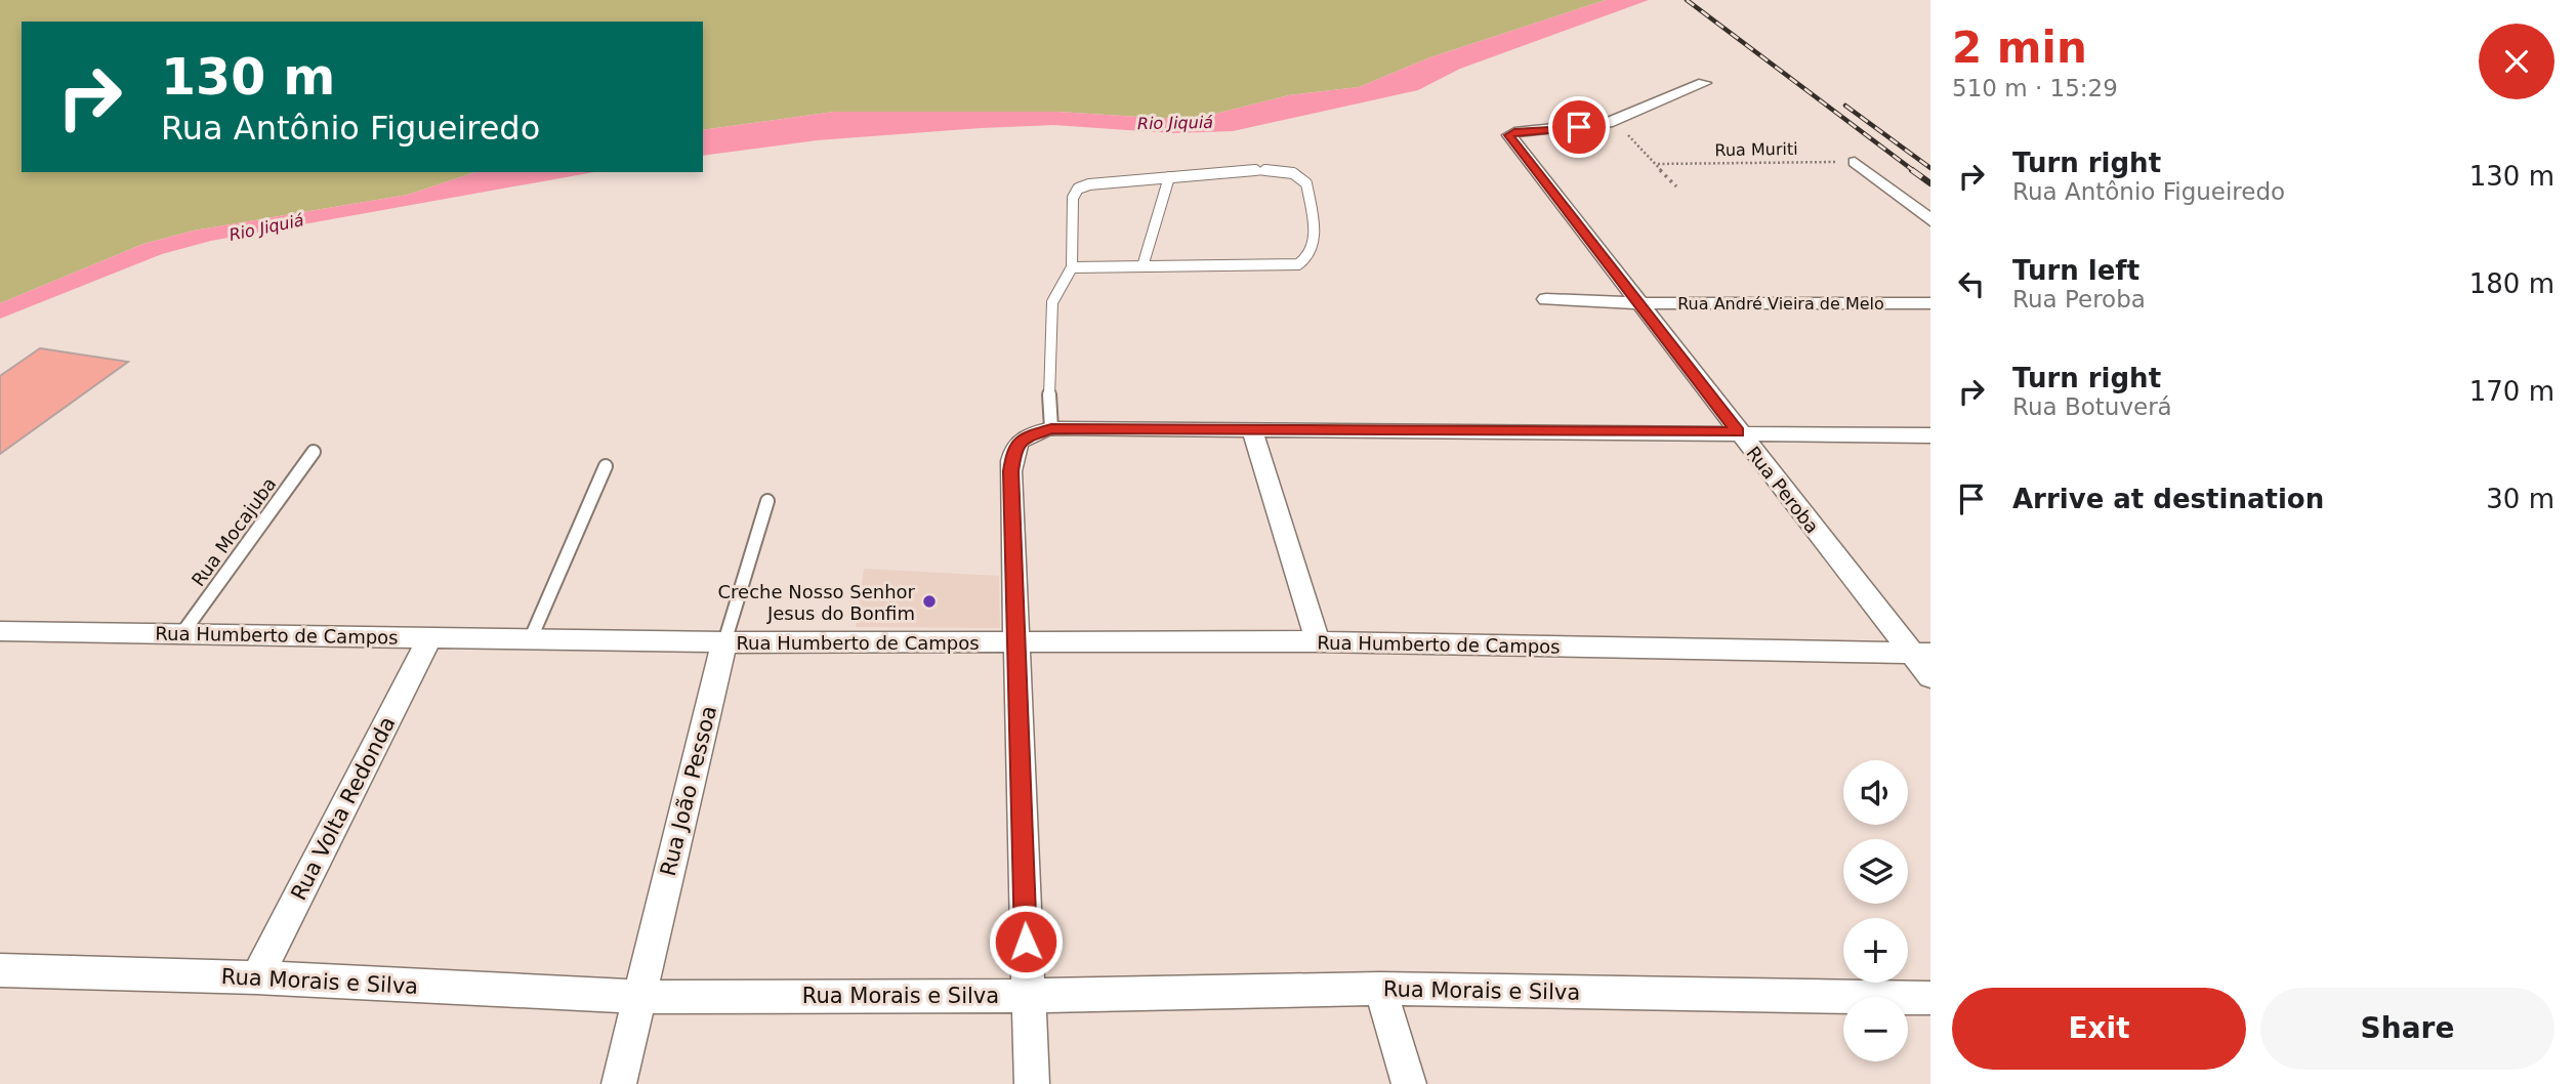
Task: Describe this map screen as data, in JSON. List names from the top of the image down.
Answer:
{
  "streets": {
    "street": [
      "Rua André Vieira de Melo",
      "Rua Peroba",
      "Rua Humberto de Campos",
      "Rua João Pessoa",
      "Rua Volta Redonda",
      "Rua Morais e Silva"
    ],
    "lane": ["Rua Mocajuba"],
    "path": ["Rua Muriti"]
  },
  "crossings": [
    ["Rua André Vieira de Melo", "Rua Peroba"],
    ["Rua Peroba", "Rua Humberto de Campos"],
    ["Rua Mocajuba", "Rua Humberto de Campos"],
    ["Rua Humberto de Campos", "Rua João Pessoa"],
    ["Rua Humberto de Campos", "Rua Volta Redonda"],
    ["Rua João Pessoa", "Rua Morais e Silva"],
    ["Rua Volta Redonda", "Rua Morais e Silva"]
  ],
  "water": ["Rio Jiquiá"],
  "places": ["Creche Nosso Senhor Jesus do Bonfim"],
  "page": {
    "heading": ["2 min", "510 m · 15:29"],
    "turn": ["130 m", "Rua Antônio Figueiredo"],
    "list": [
      {
        "name": "Turn right",
        "note": "Rua Antônio Figueiredo",
        "value": "130 m"
      },
      {
        "name": "Turn left",
        "note": "Rua Peroba",
        "value": "180 m"
      },
      {
        "name": "Turn right",
        "note": "Rua Botuverá",
        "value": "170 m"
      },
      {
        "name": "Arrive at destination",
        "value": "30 m"
      }
    ],
    "map_buttons": ["+", "−"],
    "buttons": ["Exit", "Share"]
  }
}
